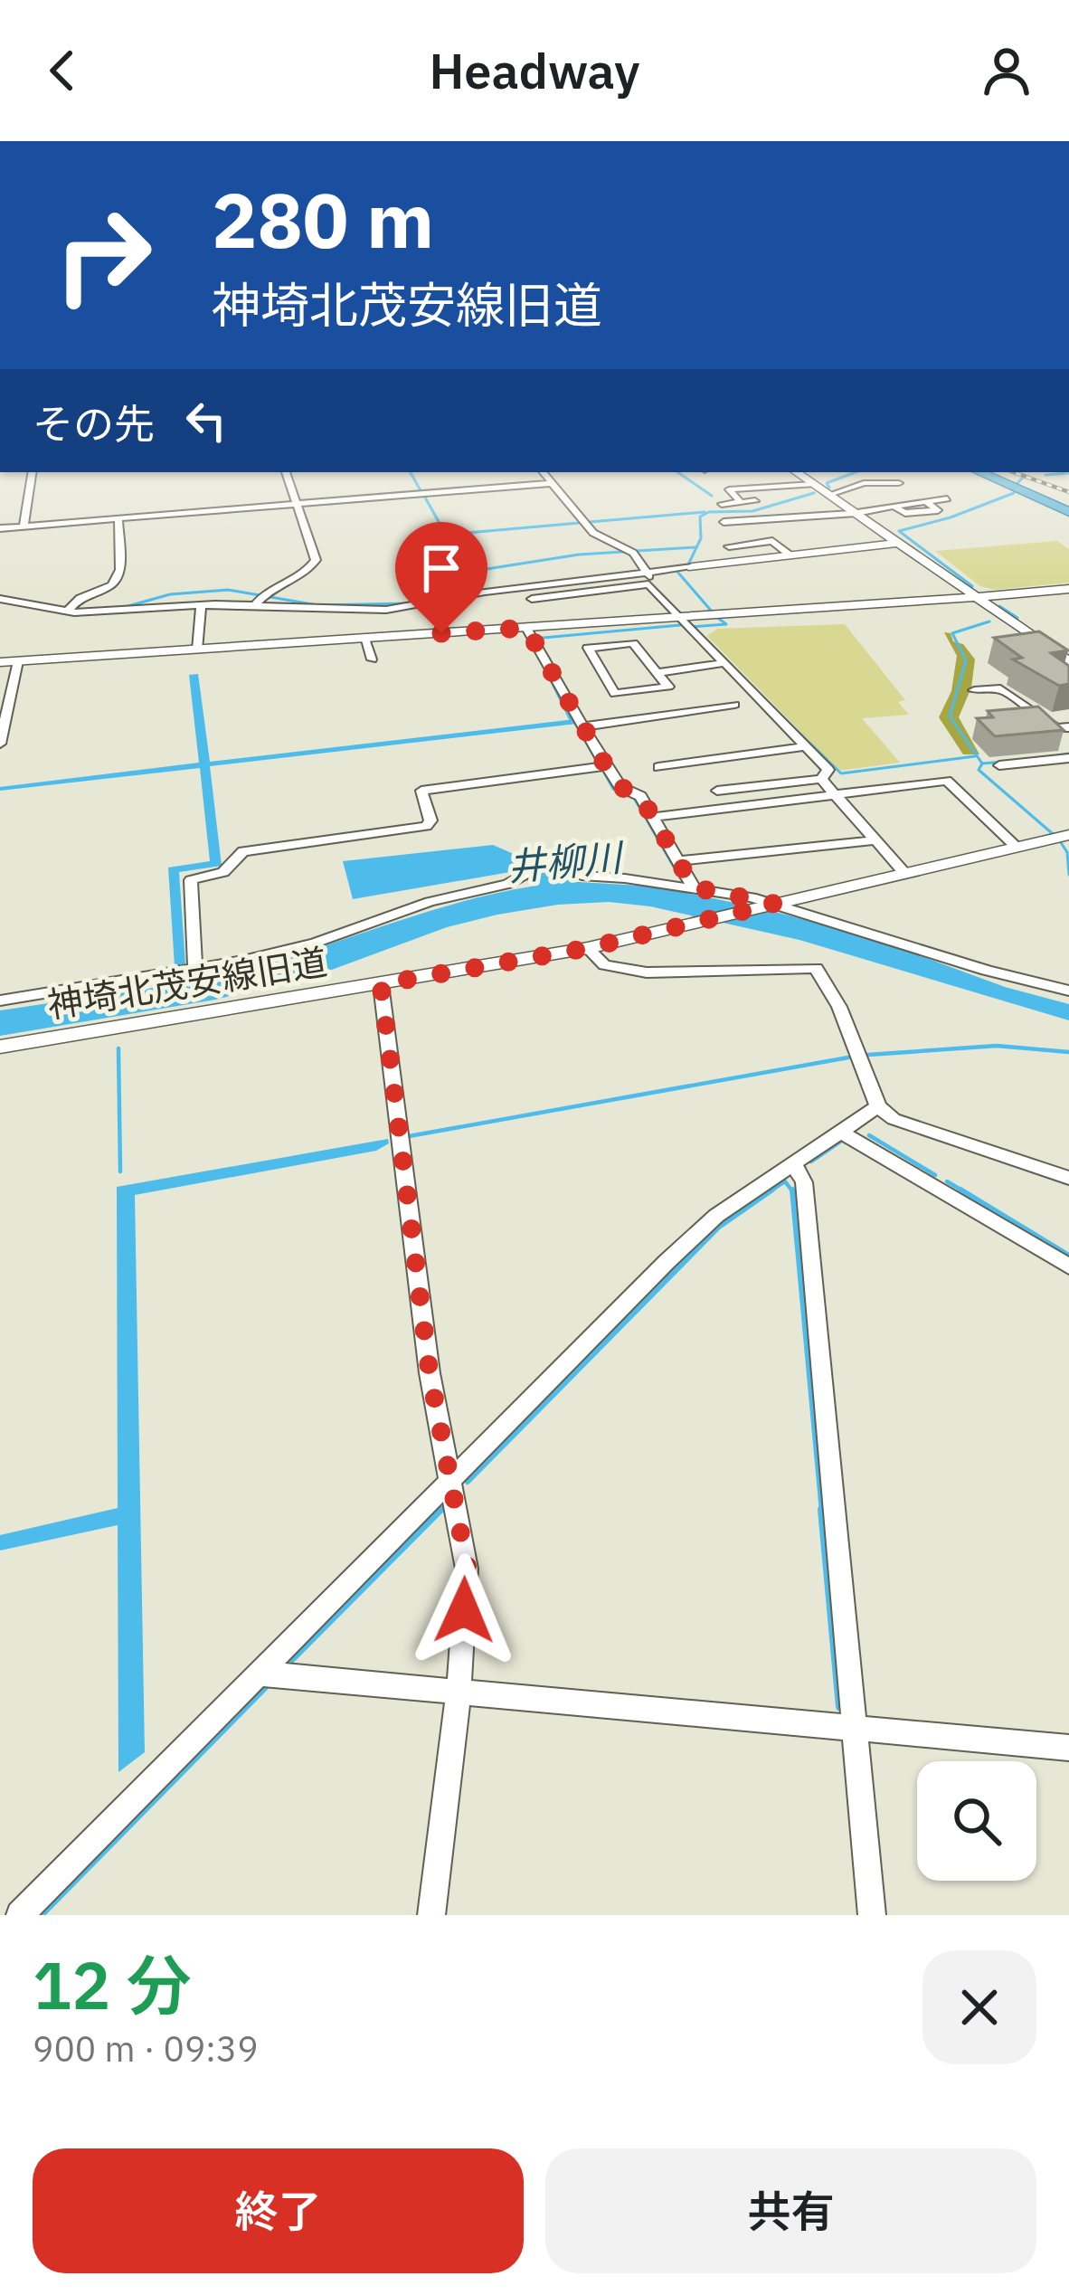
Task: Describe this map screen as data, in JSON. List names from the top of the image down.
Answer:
{
  "streets": {
    "street": ["神埼北茂安線旧道"]
  },
  "water": ["井柳川"],
  "page": {
    "header": "Headway",
    "turn": ["280 m", "神埼北茂安線旧道"],
    "then": "その先",
    "heading": ["12 分", "900 m · 09:39"],
    "buttons": ["終了", "共有"]
  }
}
